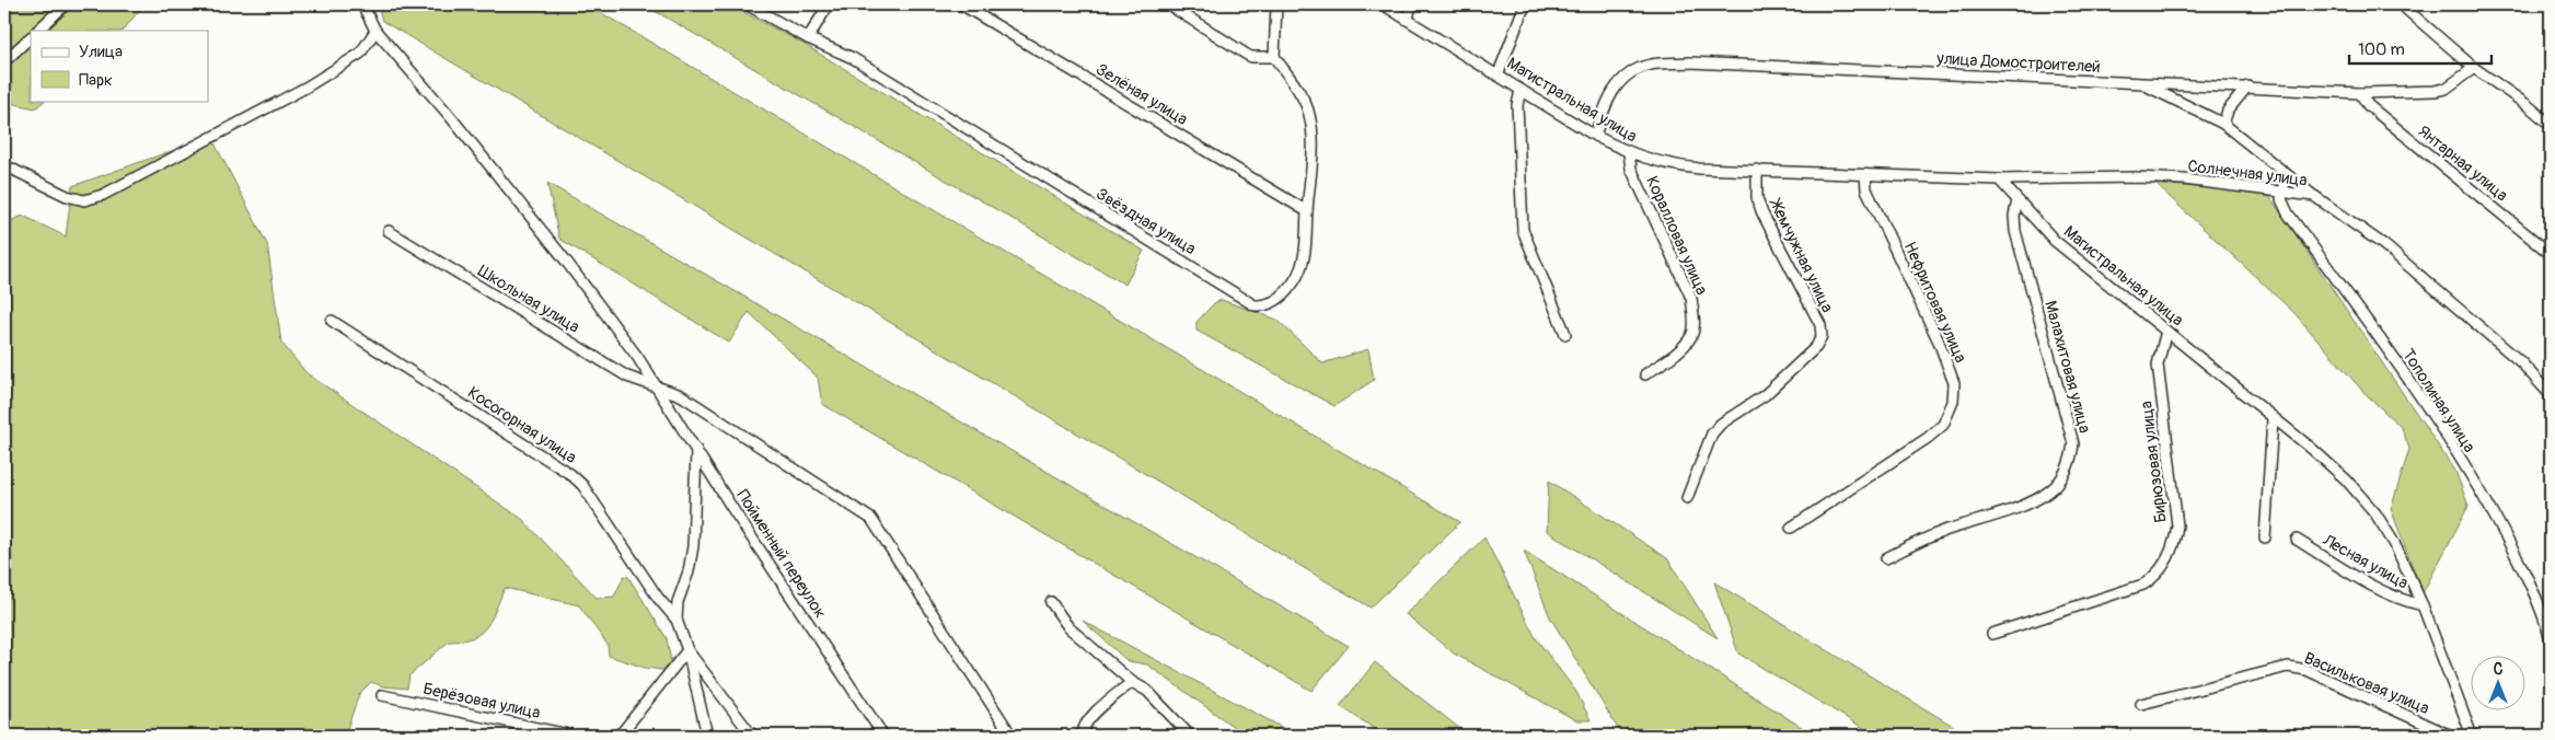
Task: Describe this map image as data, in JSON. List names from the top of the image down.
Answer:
{
  "streets": {
    "street": [
      "улица Домостроителей",
      "Зелёная улица",
      "Магистральная улица",
      "Янтарная улица",
      "Солнечная улица",
      "Звёздная улица",
      "Коралловая улица",
      "Жемчужная улица",
      "Школьная улица",
      "Нефритовая улица",
      "Малахитовая улица",
      "Тополиная улица",
      "Косогорная улица",
      "Бирюзовая улица",
      "Пойменный переулок",
      "Лесная улица",
      "Васильковая улица",
      "Берёзовая улица"
    ]
  },
  "crossings": [
    ["улица Домостроителей", "Магистральная улица"],
    ["улица Домостроителей", "Янтарная улица"],
    ["Зелёная улица", "Звёздная улица"],
    ["Магистральная улица", "Солнечная улица"],
    ["Магистральная улица", "Коралловая улица"],
    ["Магистральная улица", "Жемчужная улица"],
    ["Магистральная улица", "Нефритовая улица"],
    ["Магистральная улица", "Малахитовая улица"],
    ["Магистральная улица", "Бирюзовая улица"],
    ["Магистральная улица", "Лесная улица"],
    ["Солнечная улица", "Тополиная улица"],
    ["Школьная улица", "Пойменный переулок"]
  ],
  "legend": ["Улица", "Парк"],
  "scale_bar": "100 m",
  "north": "top"
}
